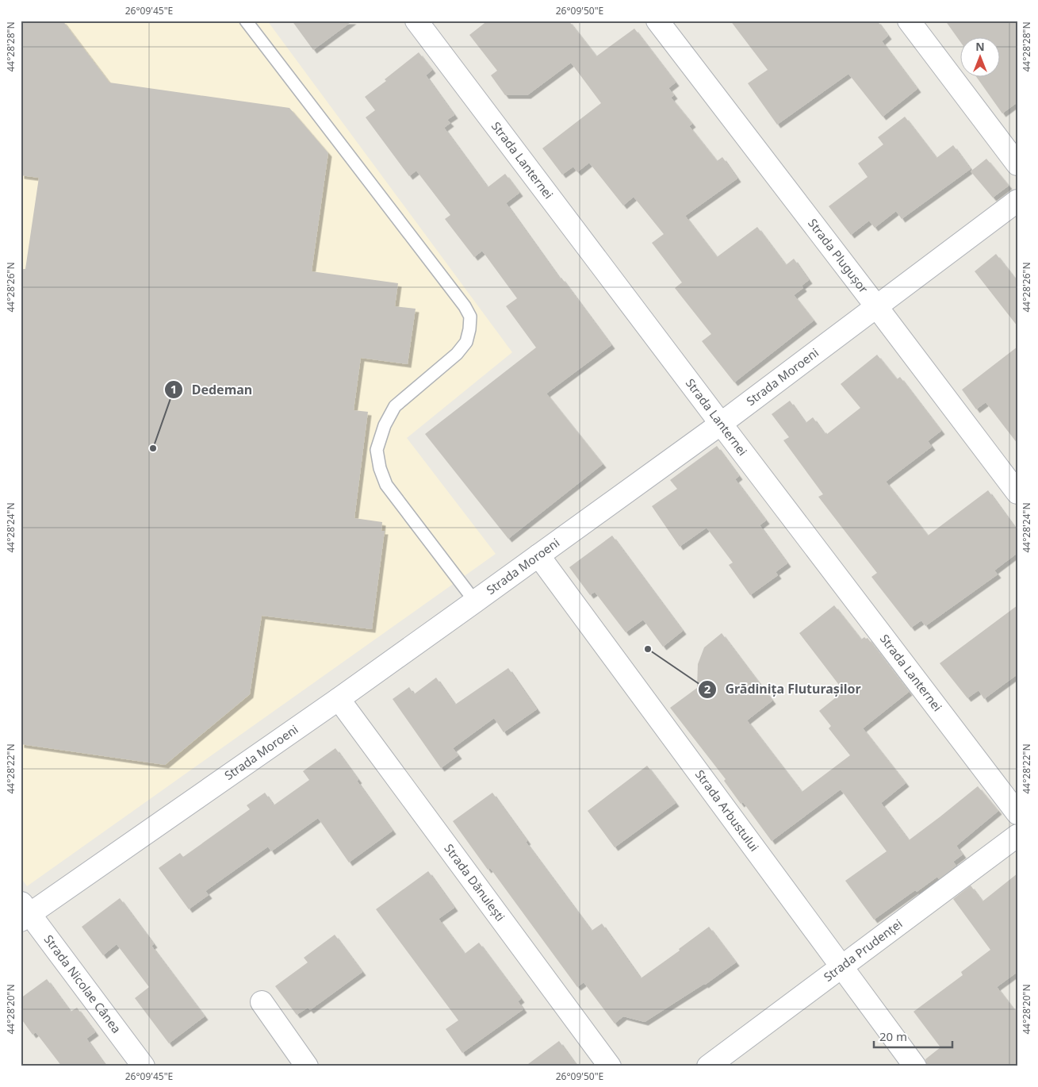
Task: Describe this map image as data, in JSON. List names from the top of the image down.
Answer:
{
  "streets": {
    "street": [
      "Strada Lanternei",
      "Strada Plugușor",
      "Strada Moroeni",
      "Strada Arbustului",
      "Strada Dănulești",
      "Strada Prudenței",
      "Strada Nicolae Cânea"
    ]
  },
  "crossings": [
    ["Strada Lanternei", "Strada Moroeni"],
    ["Strada Plugușor", "Strada Moroeni"],
    ["Strada Moroeni", "Strada Arbustului"],
    ["Strada Moroeni", "Strada Dănulești"],
    ["Strada Moroeni", "Strada Nicolae Cânea"],
    ["Strada Arbustului", "Strada Prudenței"]
  ],
  "places": ["Dedeman", "Grădinița Fluturașilor"],
  "scale_bar": "20 m",
  "north": "top",
  "coordinates": [
    "26°09'45\"E",
    "26°09'50\"E",
    "44°28'28\"N",
    "44°28'26\"N",
    "44°28'24\"N",
    "44°28'22\"N",
    "44°28'20\"N"
  ]
}
